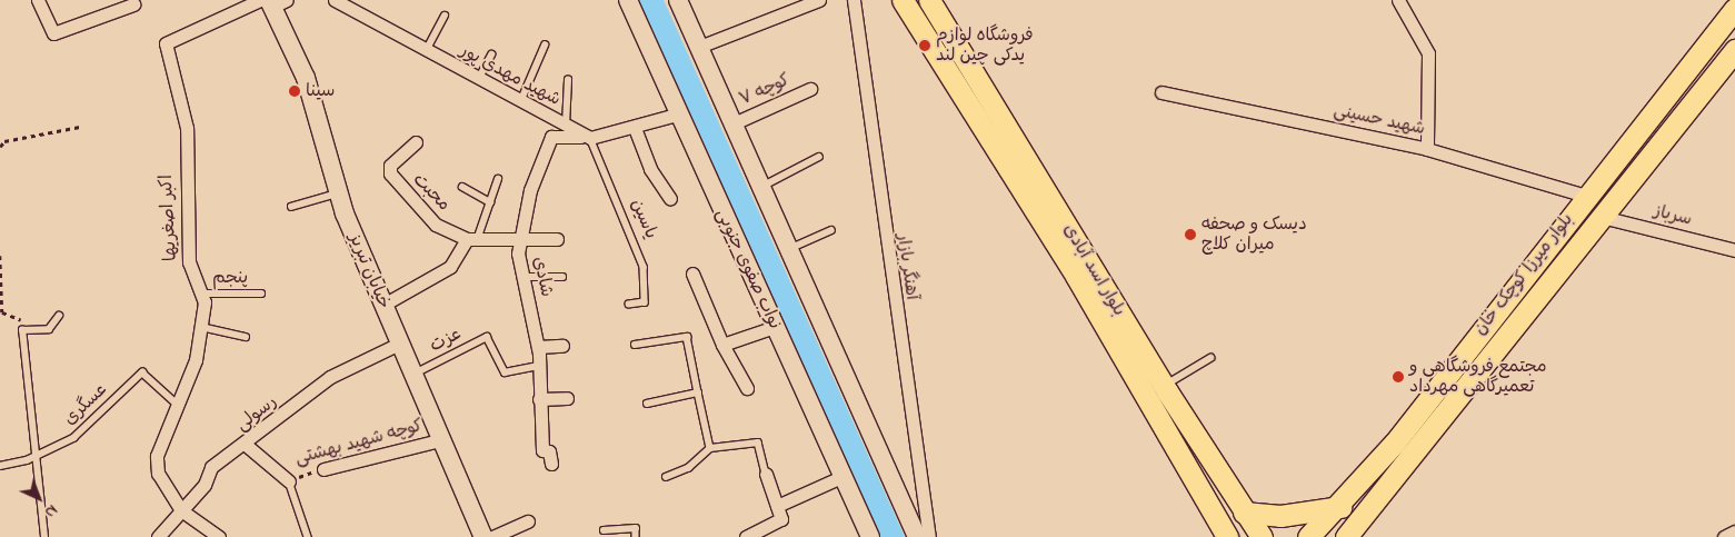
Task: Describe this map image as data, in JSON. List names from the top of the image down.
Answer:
{
  "streets": {
    "main road": [
      "نواب صفوی جنوبی",
      "بلوار اسد آبادی",
      "خیابان تبریز",
      "بلوار میرزا کوچک خان"
    ],
    "street": [
      "شهید مهدی پور",
      "کوچه ۷",
      "شهید حسینی",
      "محبت",
      "سرباز",
      "اکبر اصغریها",
      "آهنگر بازار",
      "شادی",
      "رسولی",
      "کوچه شهید بهشتی"
    ],
    "lane": [
      "یاسین",
      "پنجم",
      "عزت",
      "عسگری"
    ]
  },
  "crossings": [
    ["شهید مهدی پور", "یاسین"],
    ["شهید مهدی پور", "شادی"],
    ["شهید حسینی", "بلوار میرزا کوچک خان"],
    ["محبت", "شادی"],
    ["سرباز", "بلوار میرزا کوچک خان"],
    ["اکبر اصغریها", "خیابان تبریز"],
    ["اکبر اصغریها", "پنجم"],
    ["اکبر اصغریها", "عسگری"],
    ["اکبر اصغریها", "رسولی"],
    ["یاسین", "شادی"],
    ["خیابان تبریز", "عزت"],
    ["خیابان تبریز", "رسولی"],
    ["خیابان تبریز", "کوچه شهید بهشتی"],
    ["شادی", "عزت"]
  ],
  "places": [
    "فروشگاه لوازم یدکی چین لند",
    "سینا",
    "دیسک و صحفه میران کلاچ",
    "مجتمع فروشگاهی و تعمیرگاهی مهرداد"
  ],
  "north": "bottom right"
}
